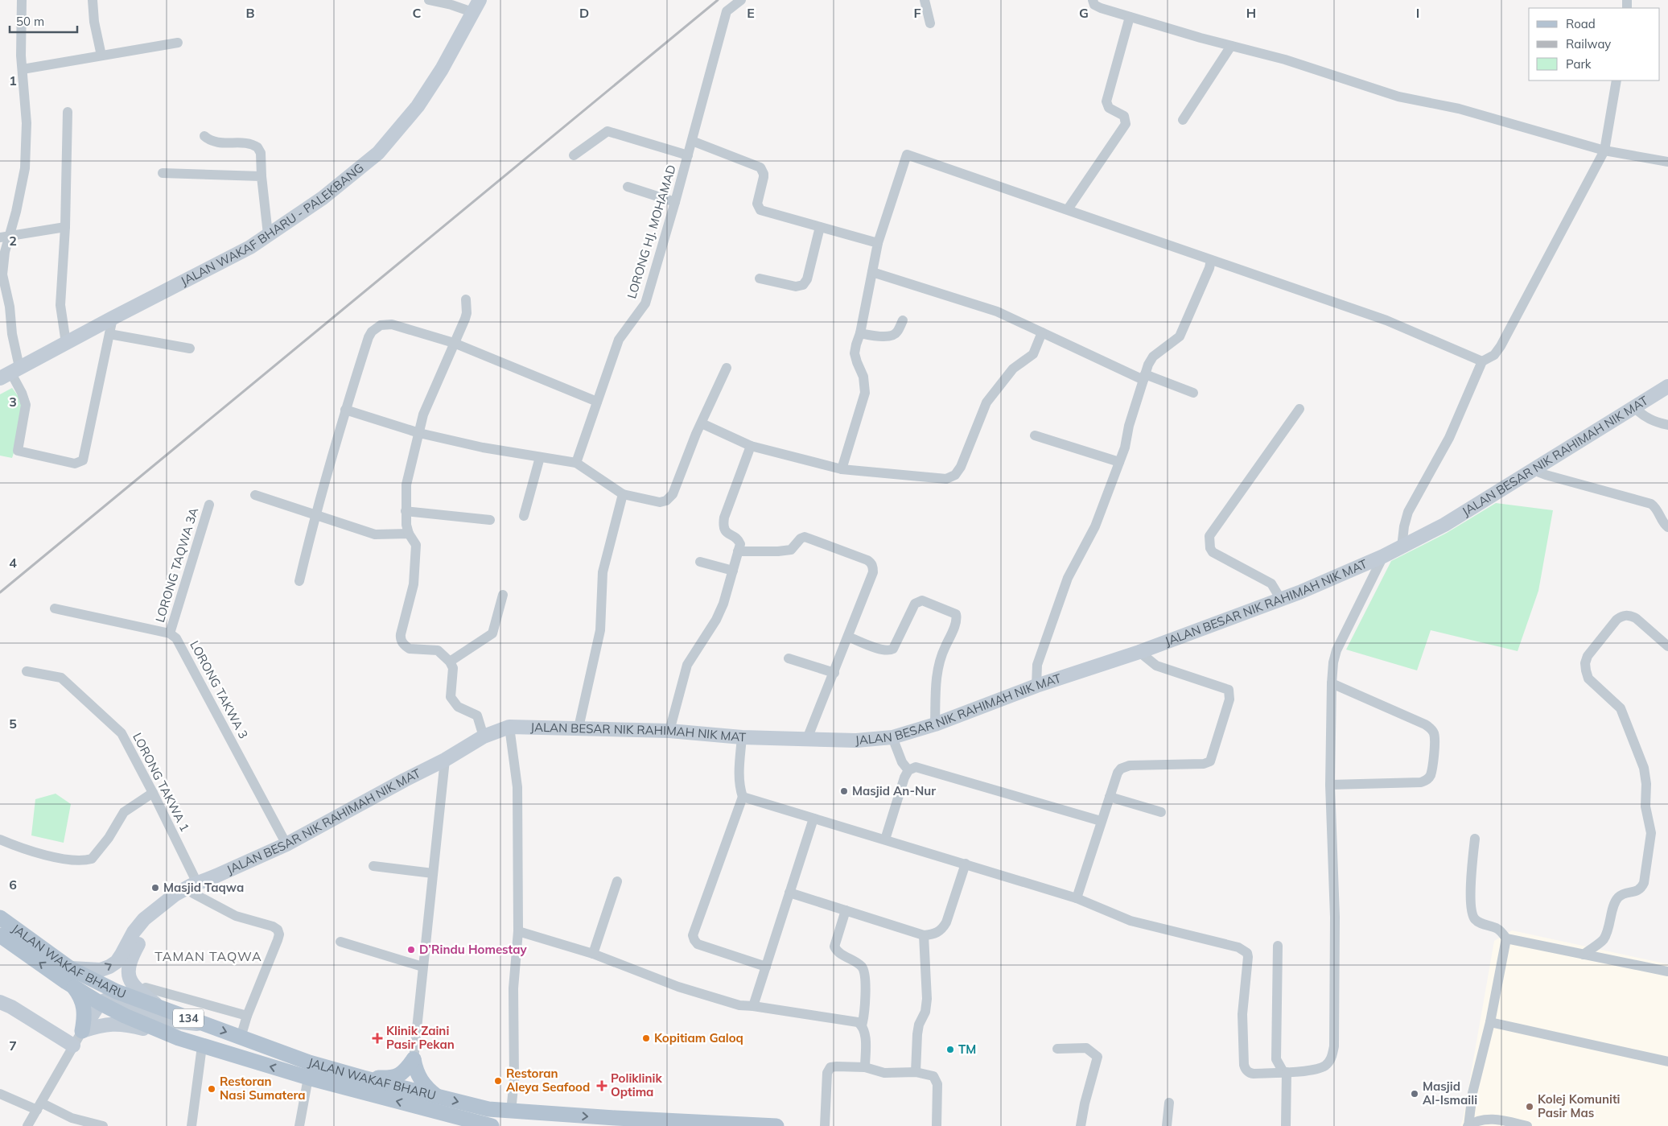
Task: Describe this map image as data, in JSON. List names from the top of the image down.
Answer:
{
  "streets": {
    "main road": ["JALAN WAKAF BHARU", "134"],
    "street": [
      "JALAN WAKAF BHARU - PALEKBANG",
      "LORONG HJ. MOHAMAD",
      "JALAN BESAR NIK RAHIMAH NIK MAT",
      "LORONG TAQWA 3A",
      "LORONG TAKWA 3",
      "LORONG TAKWA 1"
    ]
  },
  "crossings": [
    ["JALAN BESAR NIK RAHIMAH NIK MAT", "LORONG TAKWA 3"],
    ["JALAN BESAR NIK RAHIMAH NIK MAT", "LORONG TAKWA 1"],
    ["JALAN BESAR NIK RAHIMAH NIK MAT", "JALAN WAKAF BHARU"],
    ["LORONG TAQWA 3A", "LORONG TAKWA 3"]
  ],
  "districts": ["TAMAN TAQWA"],
  "places": {
    "other": [
      "Masjid An-Nur",
      "Masjid Taqwa",
      "D’Rindu Homestay",
      "Kopitiam Galoq",
      "TM",
      "Restoran Aleya Seafood",
      "Restoran Nasi Sumatera",
      "Masjid Al-Ismaili",
      "Kolej Komuniti Pasir Mas"
    ],
    "health": ["Klinik Zaini Pasir Pekan", "Poliklinik Optima"]
  },
  "legend": ["Road", "Railway", "Park"],
  "scale_bar": "50 m",
  "grid": {
    "columns": [
      "B",
      "C",
      "D",
      "E",
      "F",
      "G",
      "H",
      "I"
    ],
    "rows": [
      "1",
      "2",
      "3",
      "4",
      "5",
      "6",
      "7"
    ]
  }
}
